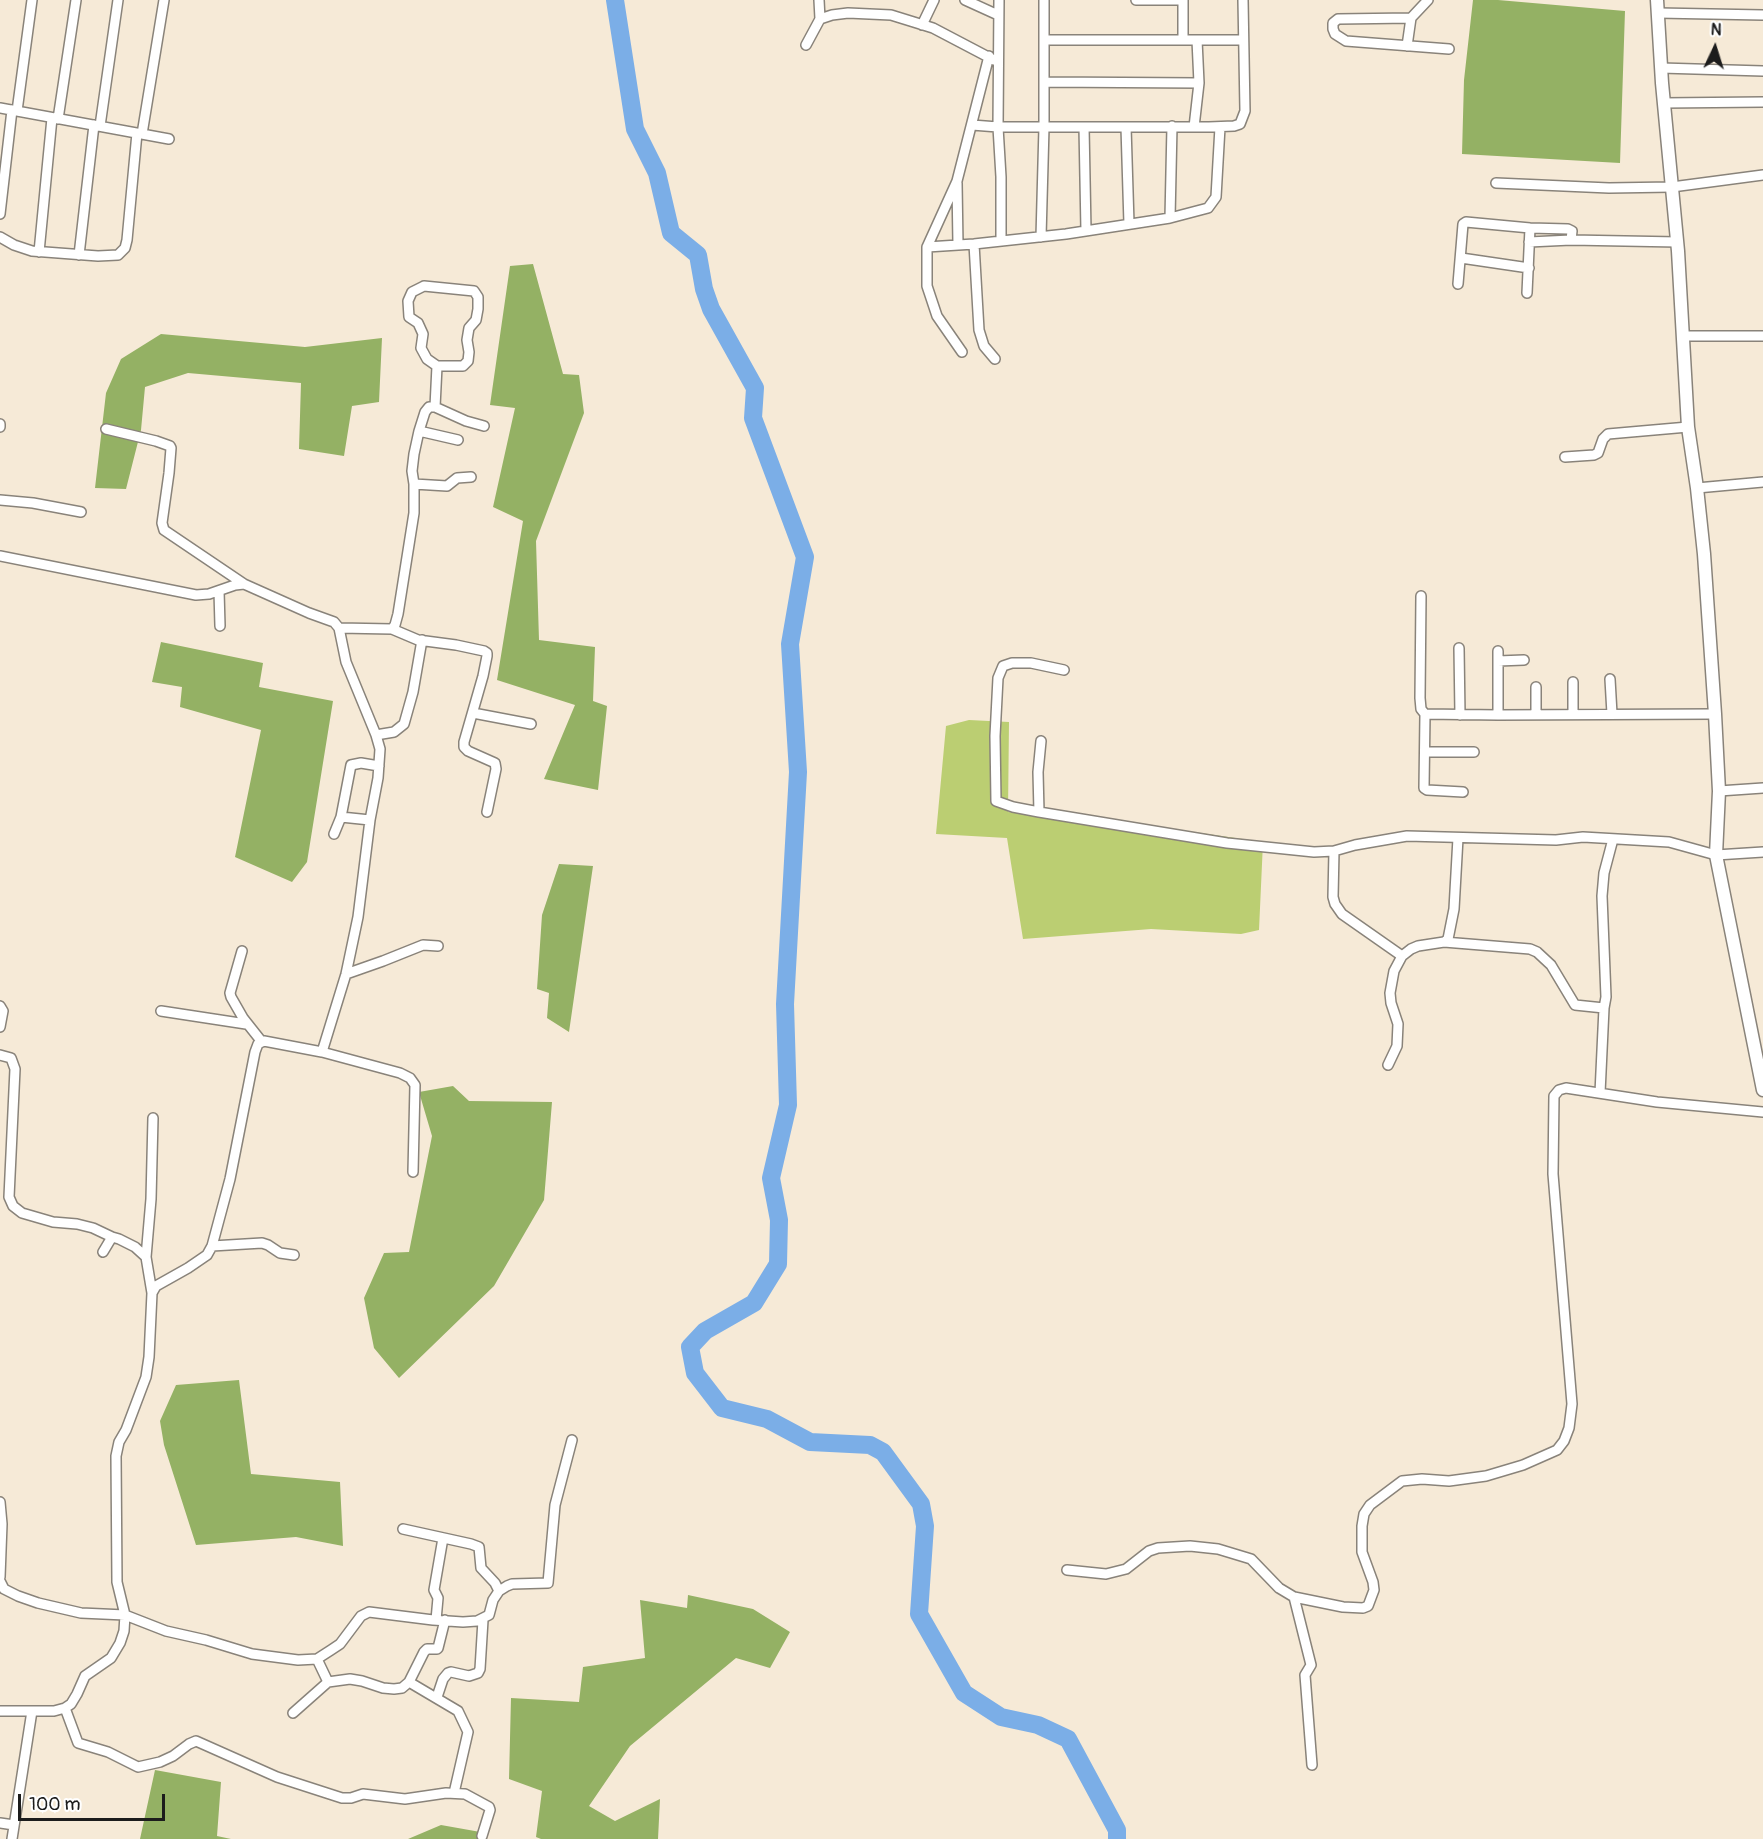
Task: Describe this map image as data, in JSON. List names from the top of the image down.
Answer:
{
  "scale_bar": "100 m",
  "north": "top"
}
